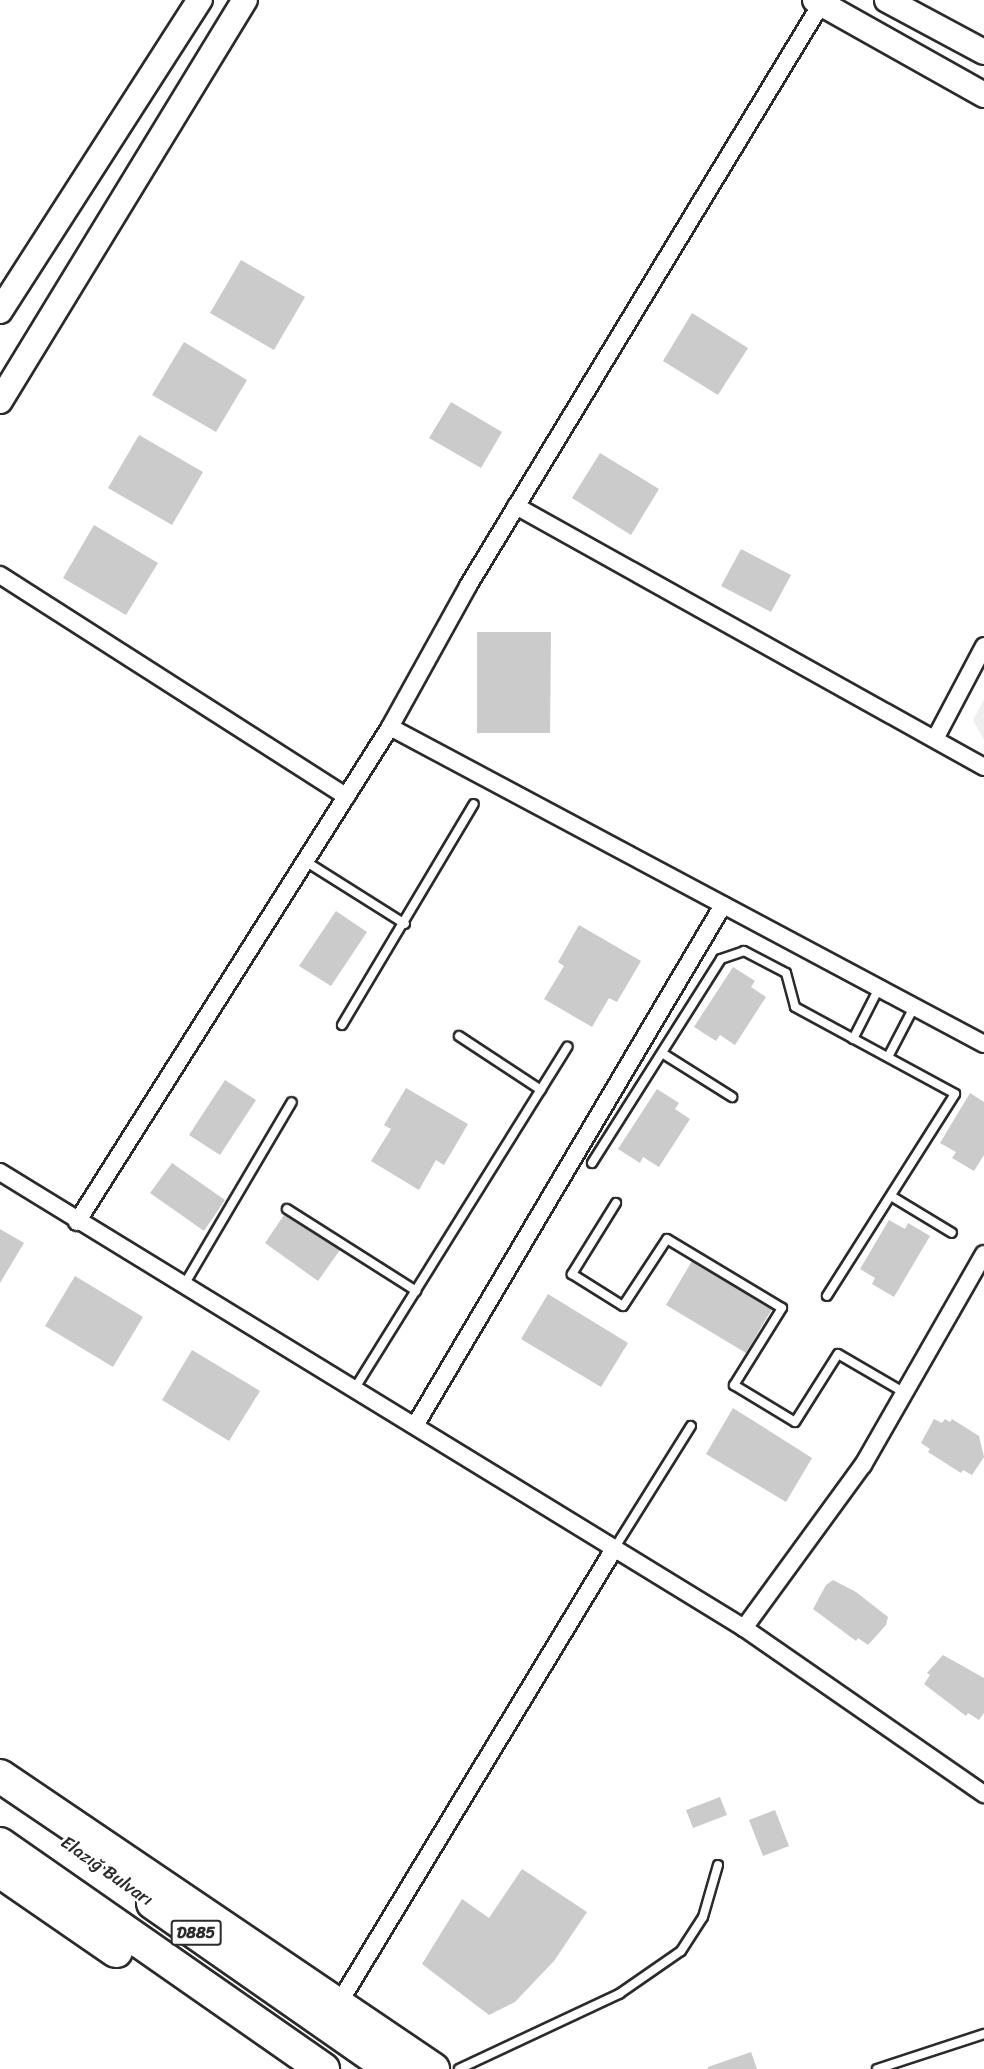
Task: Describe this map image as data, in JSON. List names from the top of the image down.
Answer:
{
  "streets": {
    "highway": ["Elazığ Bulvarı", "D885"]
  }
}
